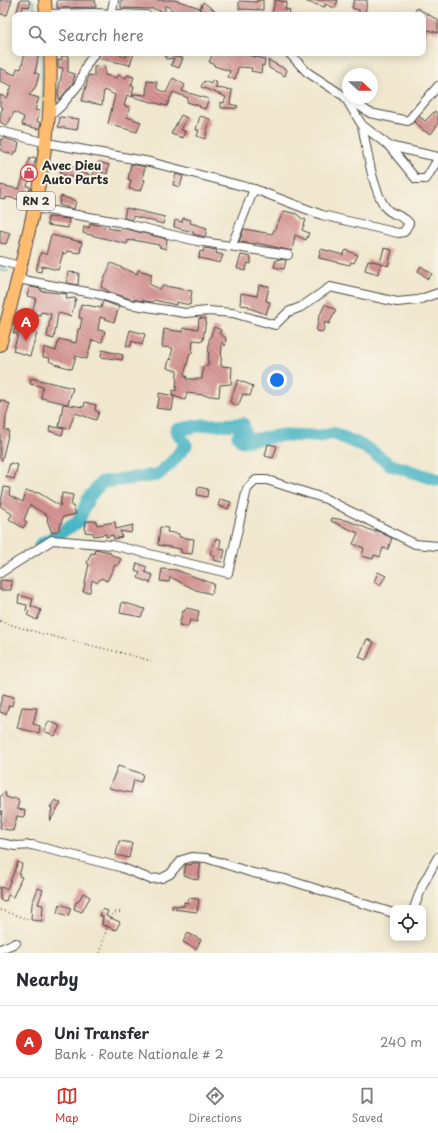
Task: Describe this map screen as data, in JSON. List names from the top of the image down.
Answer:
{
  "streets": {
    "main road": ["RN 2"]
  },
  "places": {
    "shop": ["Avec Dieu Auto Parts"]
  },
  "north": "right",
  "page": {
    "search": "Search here",
    "pins": "A",
    "heading": "Nearby",
    "list": [
      {
        "mark": "A",
        "name": "Uni Transfer",
        "note": "Bank · Route Nationale # 2",
        "value": "240 m"
      }
    ],
    "nav": ["Map", "Directions", "Saved"]
  }
}
